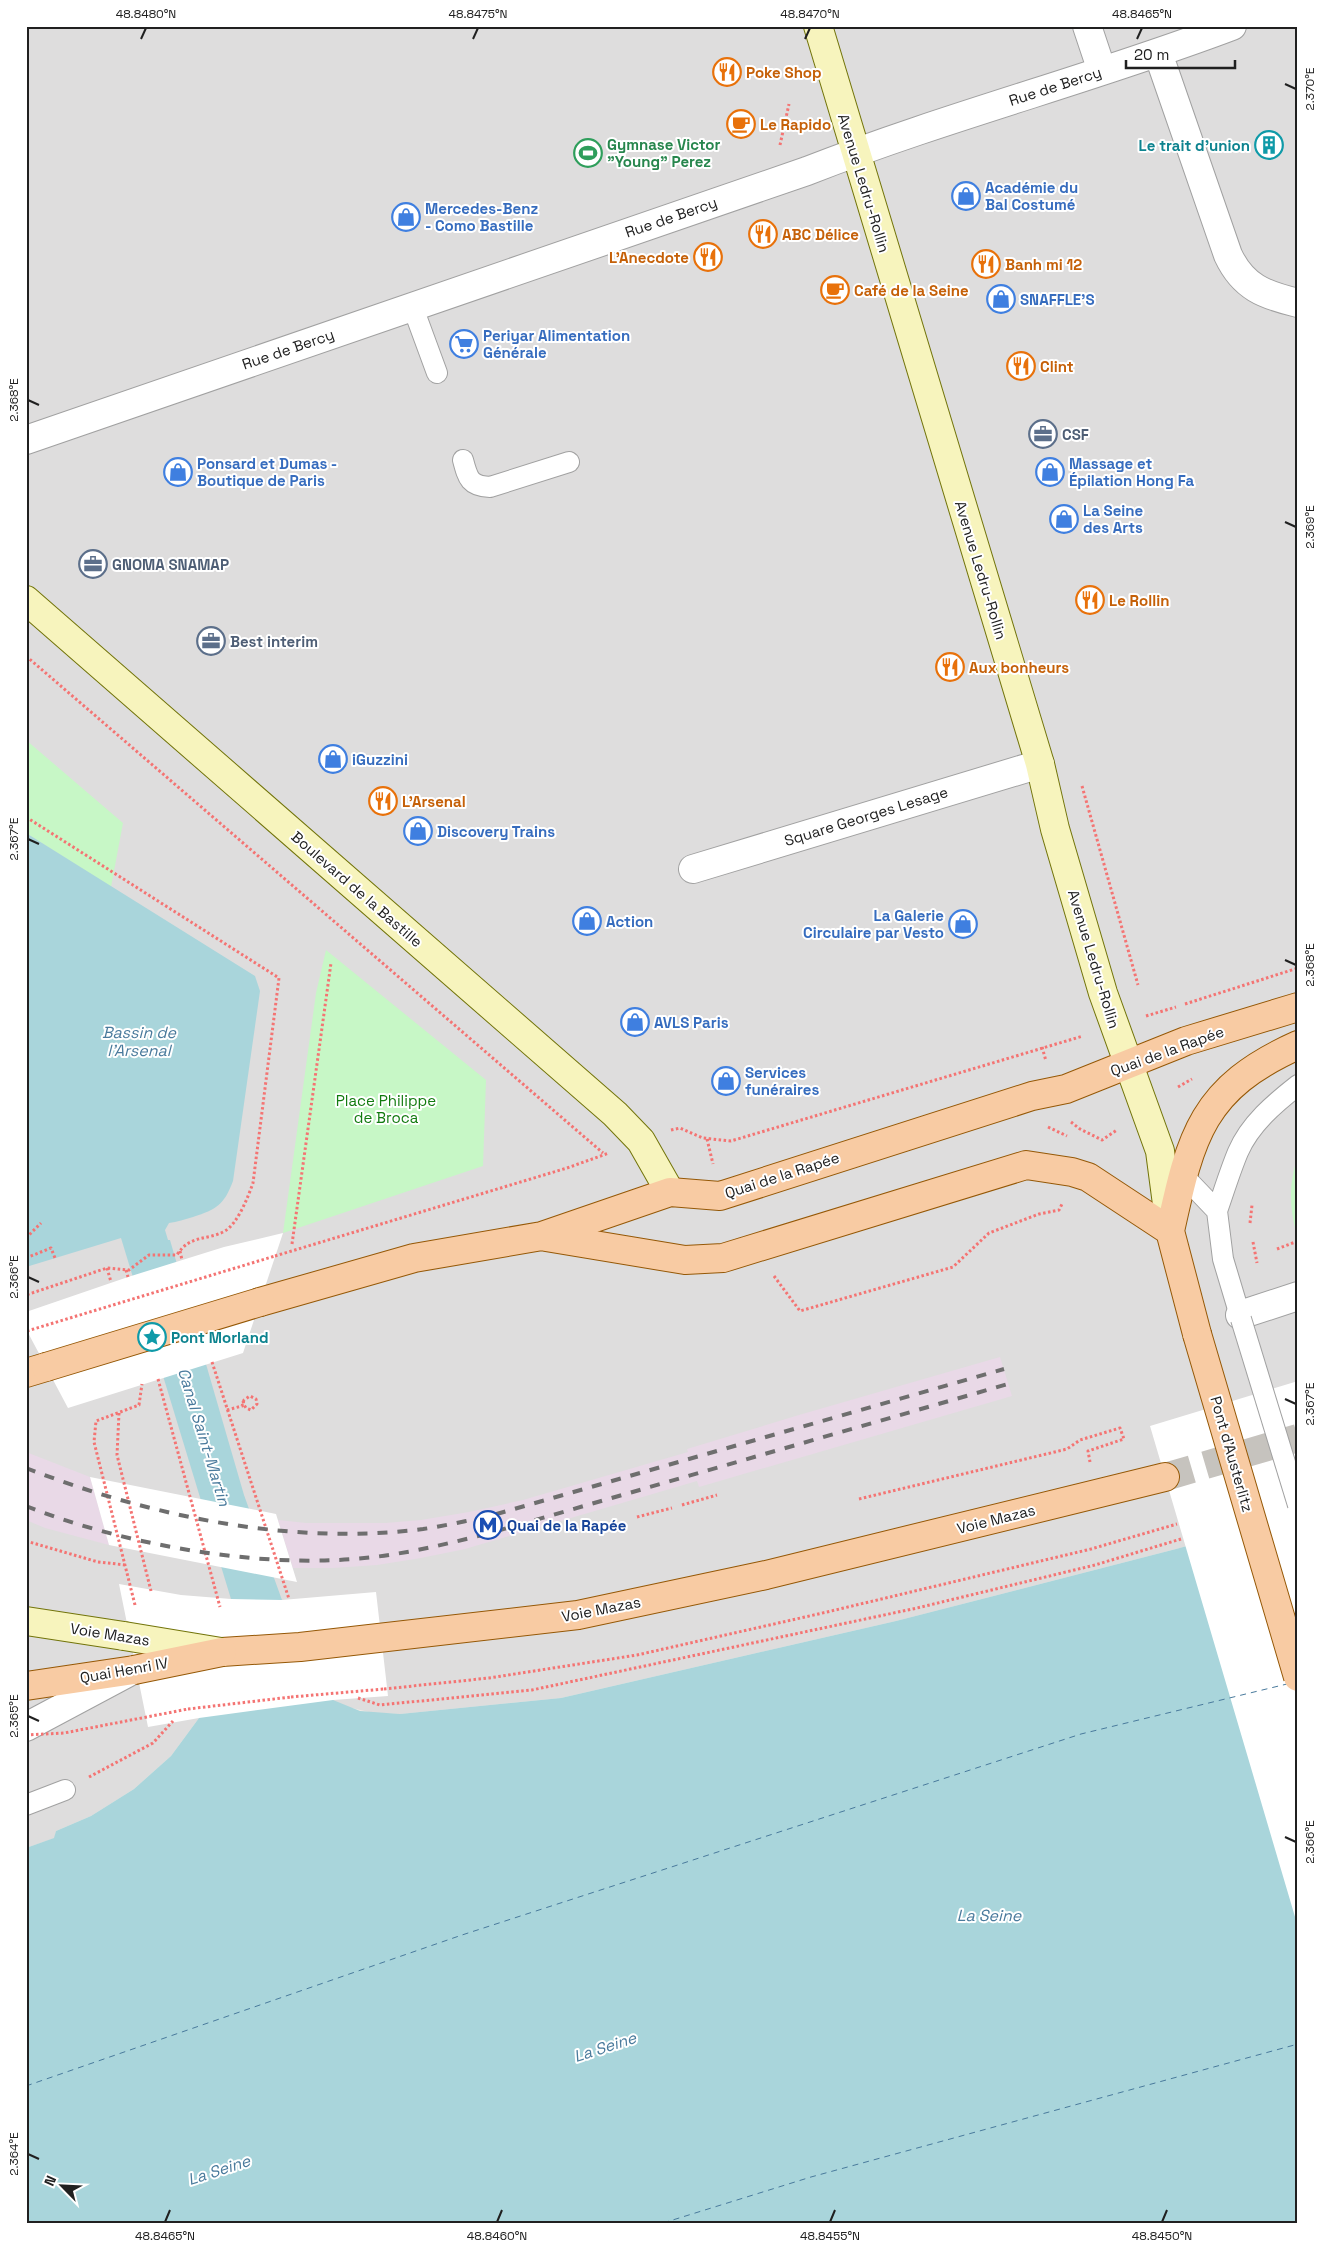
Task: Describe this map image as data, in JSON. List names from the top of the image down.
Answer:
{
  "streets": {
    "main road": [
      "Avenue Ledru-Rollin",
      "Boulevard de la Bastille",
      "Quai de la Rapée",
      "Pont d'Austerlitz",
      "Voie Mazas",
      "Quai Henri IV"
    ],
    "street": ["Rue de Bercy", "Square Georges Lesage"]
  },
  "crossings": [
    ["Rue de Bercy", "Avenue Ledru-Rollin"],
    ["Avenue Ledru-Rollin", "Square Georges Lesage"],
    ["Avenue Ledru-Rollin", "Quai de la Rapée"],
    ["Avenue Ledru-Rollin", "Pont d'Austerlitz"],
    ["Boulevard de la Bastille", "Quai de la Rapée"],
    ["Voie Mazas", "Quai Henri IV"]
  ],
  "water": ["Bassin de l'Arsenal", "Canal Saint-Martin", "La Seine"],
  "parks": ["Place Philippe de Broca"],
  "places": {
    "restaurant": [
      "Poke Shop",
      "ABC Délice",
      "L'Anecdote",
      "Banh mi 12",
      "Clint",
      "Le Rollin",
      "Aux bonheurs",
      "L'Arsenal"
    ],
    "cafe": ["Le Rapido", "Café de la Seine"],
    "building": ["Le trait d'union"],
    "sports": ["Gymnase Victor \"Young\" Perez"],
    "shop": [
      "Académie du Bal Costumé",
      "Mercedes-Benz - Como Bastille",
      "SNAFFLE'S",
      "Ponsard et Dumas - Boutique de Paris",
      "Massage et Épilation Hong Fa",
      "La Seine des Arts",
      "iGuzzini",
      "Discovery Trains",
      "Action",
      "La Galerie Circulaire par Vesto",
      "AVLS Paris",
      "Services funéraires"
    ],
    "supermarket": ["Periyar Alimentation Générale"],
    "office": ["CSF", "GNOMA SNAMAP", "Best interim"],
    "place": ["Pont Morland"],
    "metro station": ["Quai de la Rapée"]
  },
  "scale_bar": "20 m",
  "north": "top left",
  "coordinates": [
    "48.8480°N",
    "48.8475°N",
    "48.8470°N",
    "48.8465°N",
    "2.370°E",
    "2.368°E",
    "2.369°E",
    "2.367°E",
    "2.366°E",
    "2.365°E",
    "2.364°E",
    "48.8460°N",
    "48.8455°N",
    "48.8450°N"
  ]
}
